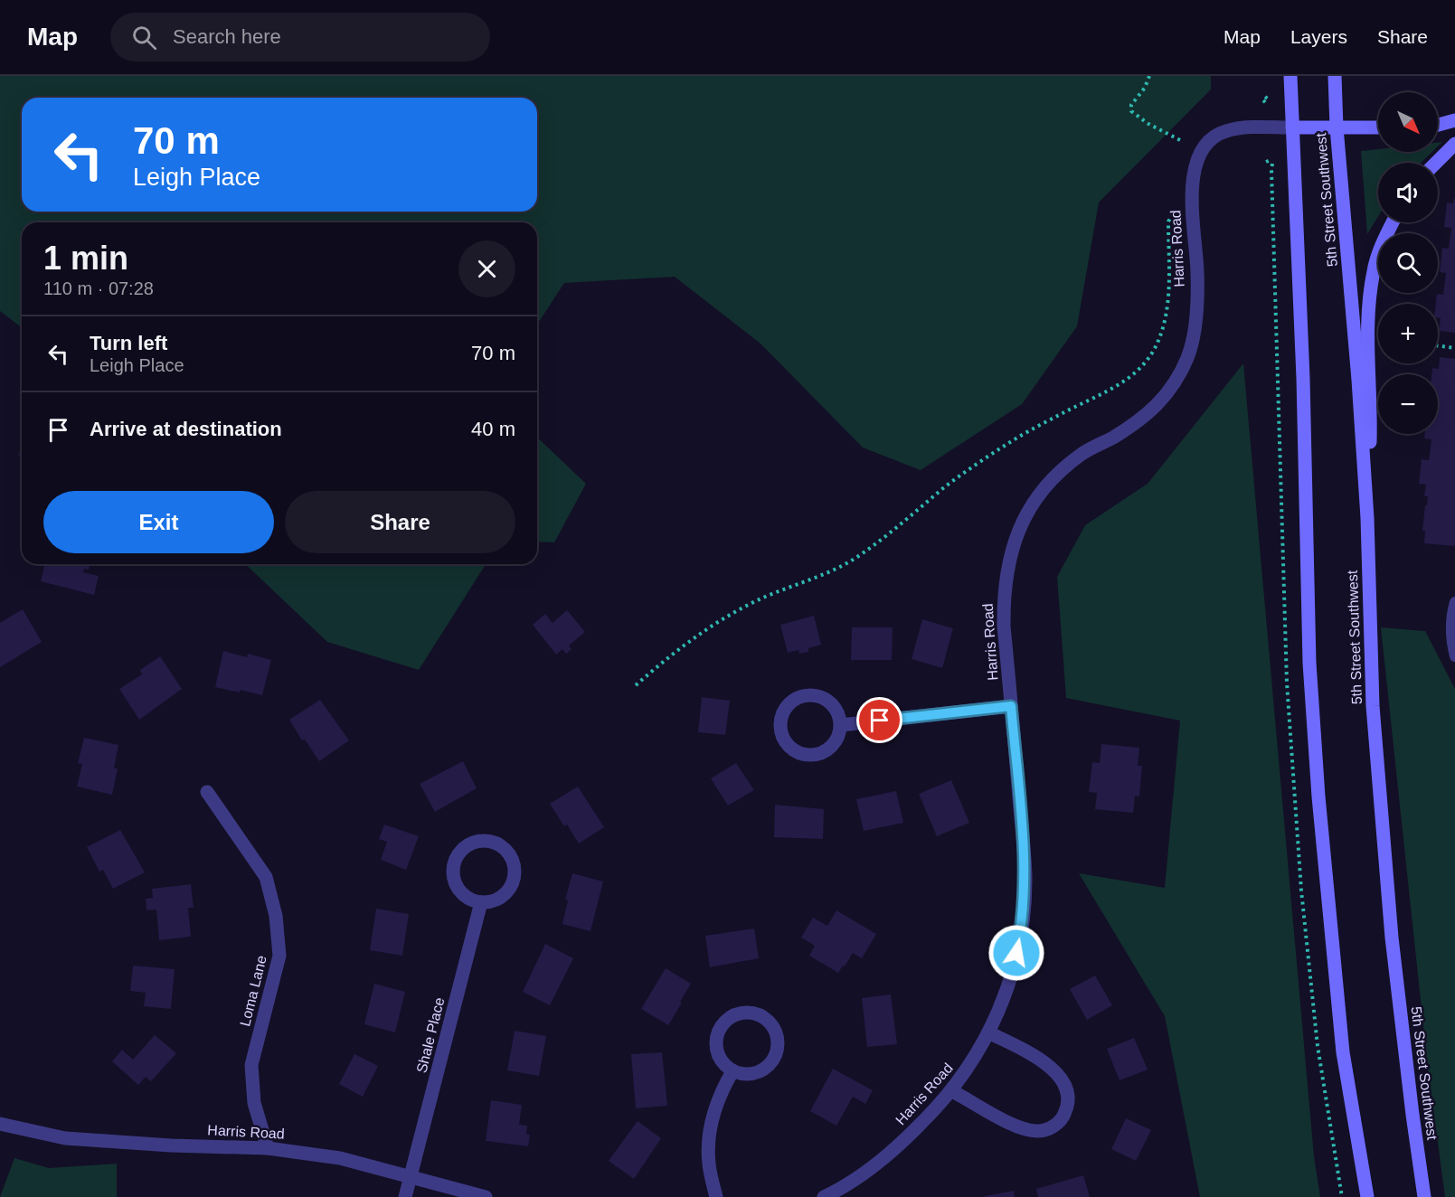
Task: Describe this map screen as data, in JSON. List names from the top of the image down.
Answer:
{
  "streets": {
    "main road": ["5th Street Southwest", "Harris Road"],
    "street": ["Loma Lane", "Shale Place"]
  },
  "crossings": [
    ["5th Street Southwest", "Harris Road"],
    ["Harris Road", "Loma Lane"],
    ["Harris Road", "Shale Place"]
  ],
  "north": "bottom right",
  "page": {
    "header": "Map",
    "search": "Search here",
    "nav": ["Map", "Layers", "Share"],
    "map_buttons": ["+", "−"],
    "turn": ["70 m", "Leigh Place"],
    "heading": ["1 min", "110 m · 07:28"],
    "list": [
      {
        "name": "Turn left",
        "note": "Leigh Place",
        "value": "70 m"
      },
      {
        "name": "Arrive at destination",
        "value": "40 m"
      }
    ],
    "buttons": ["Exit", "Share"]
  }
}
